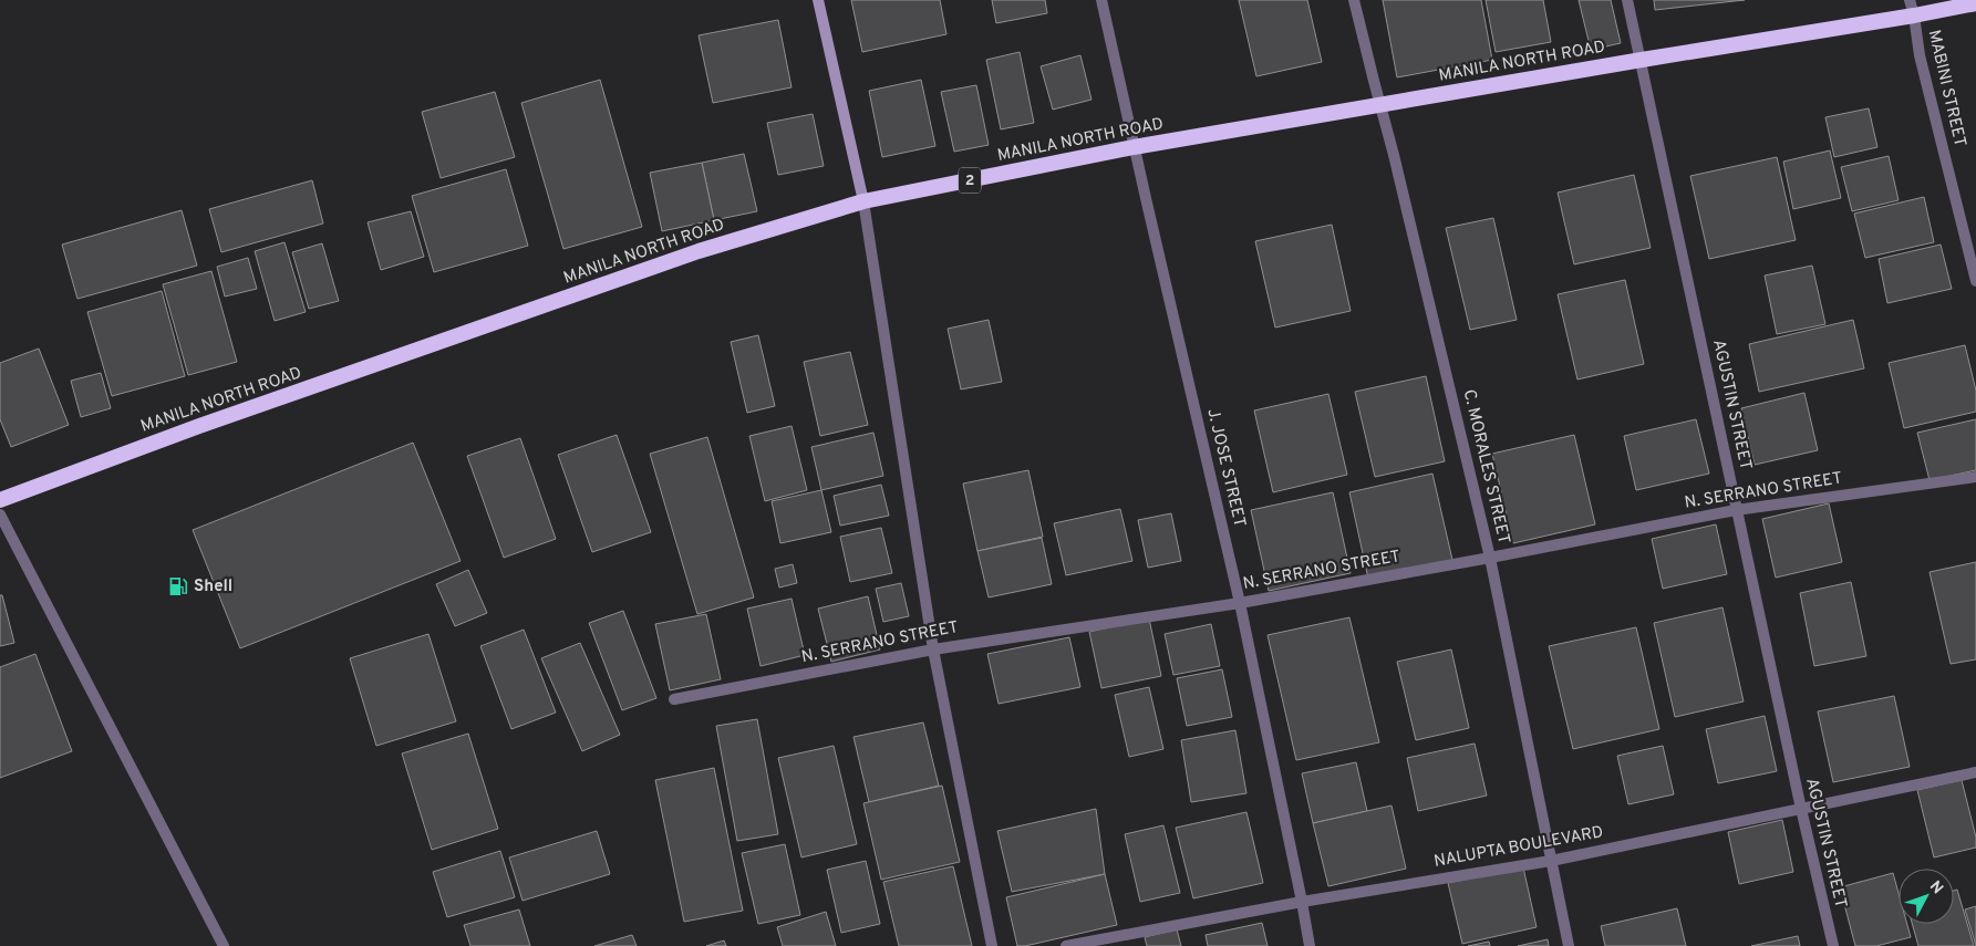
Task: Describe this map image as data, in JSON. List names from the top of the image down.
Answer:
{
  "streets": {
    "highway": ["MANILA NORTH ROAD", "2"],
    "street": [
      "MABINI STREET",
      "AGUSTIN STREET",
      "C. MORALES STREET",
      "J. JOSE STREET",
      "N. SERRANO STREET",
      "NALUPTA BOULEVARD"
    ]
  },
  "crossings": [
    ["MANILA NORTH ROAD", "MABINI STREET"],
    ["MANILA NORTH ROAD", "AGUSTIN STREET"],
    ["MANILA NORTH ROAD", "C. MORALES STREET"],
    ["MANILA NORTH ROAD", "J. JOSE STREET"],
    ["AGUSTIN STREET", "N. SERRANO STREET"],
    ["AGUSTIN STREET", "NALUPTA BOULEVARD"],
    ["C. MORALES STREET", "N. SERRANO STREET"],
    ["C. MORALES STREET", "NALUPTA BOULEVARD"],
    ["J. JOSE STREET", "N. SERRANO STREET"],
    ["J. JOSE STREET", "NALUPTA BOULEVARD"]
  ],
  "places": {
    "fuel station": ["Shell"]
  },
  "north": "top right"
}
